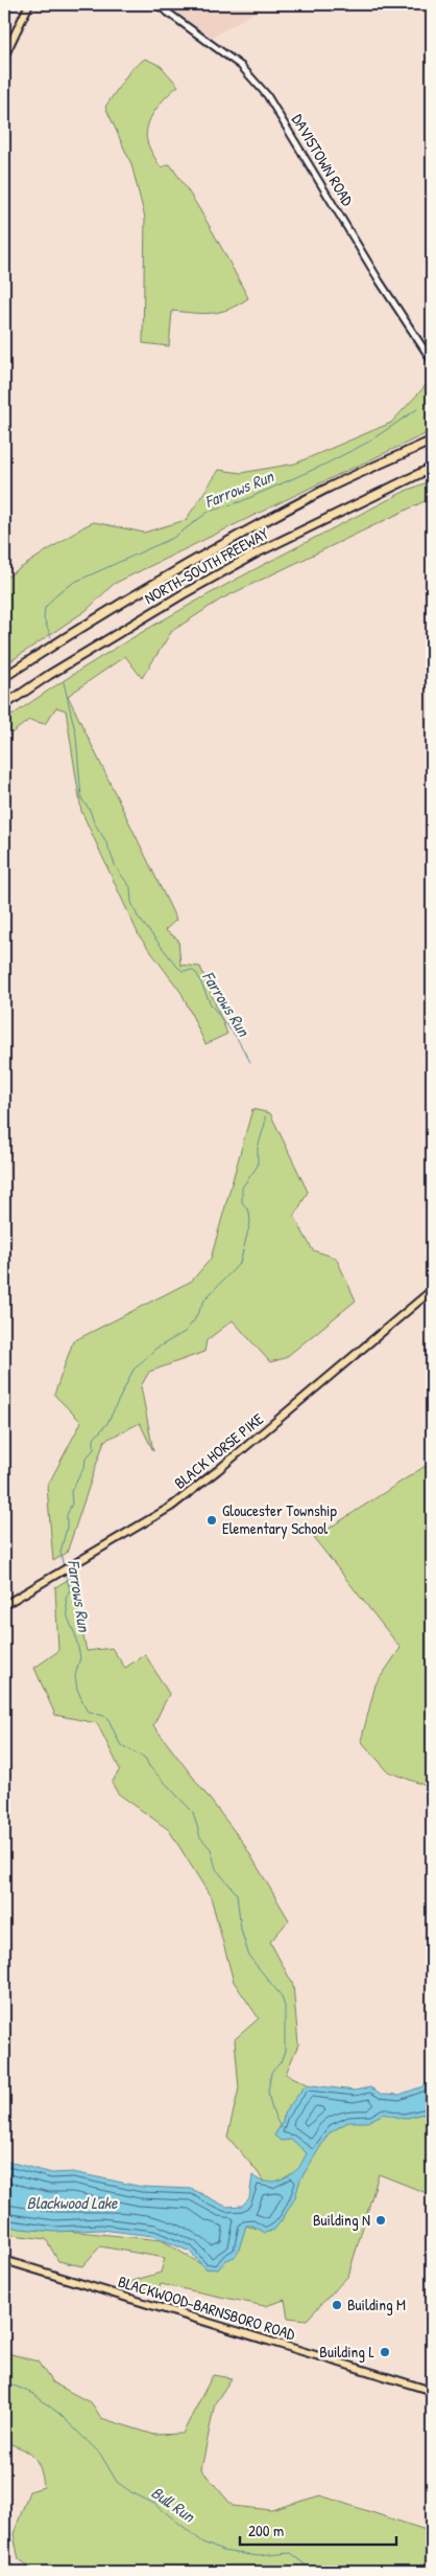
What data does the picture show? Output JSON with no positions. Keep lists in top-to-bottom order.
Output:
{
  "streets": {
    "highway": ["NORTH-SOUTH FREEWAY"],
    "main road": ["BLACK HORSE PIKE", "BLACKWOOD-BARNSBORO ROAD"],
    "street": ["DAVISTOWN ROAD"]
  },
  "water": ["Farrows Run", "Blackwood Lake", "Bull Run"],
  "places": [
    "Gloucester Township Elementary School",
    "Building N",
    "Building M",
    "Building L"
  ],
  "scale_bar": "200 m"
}
